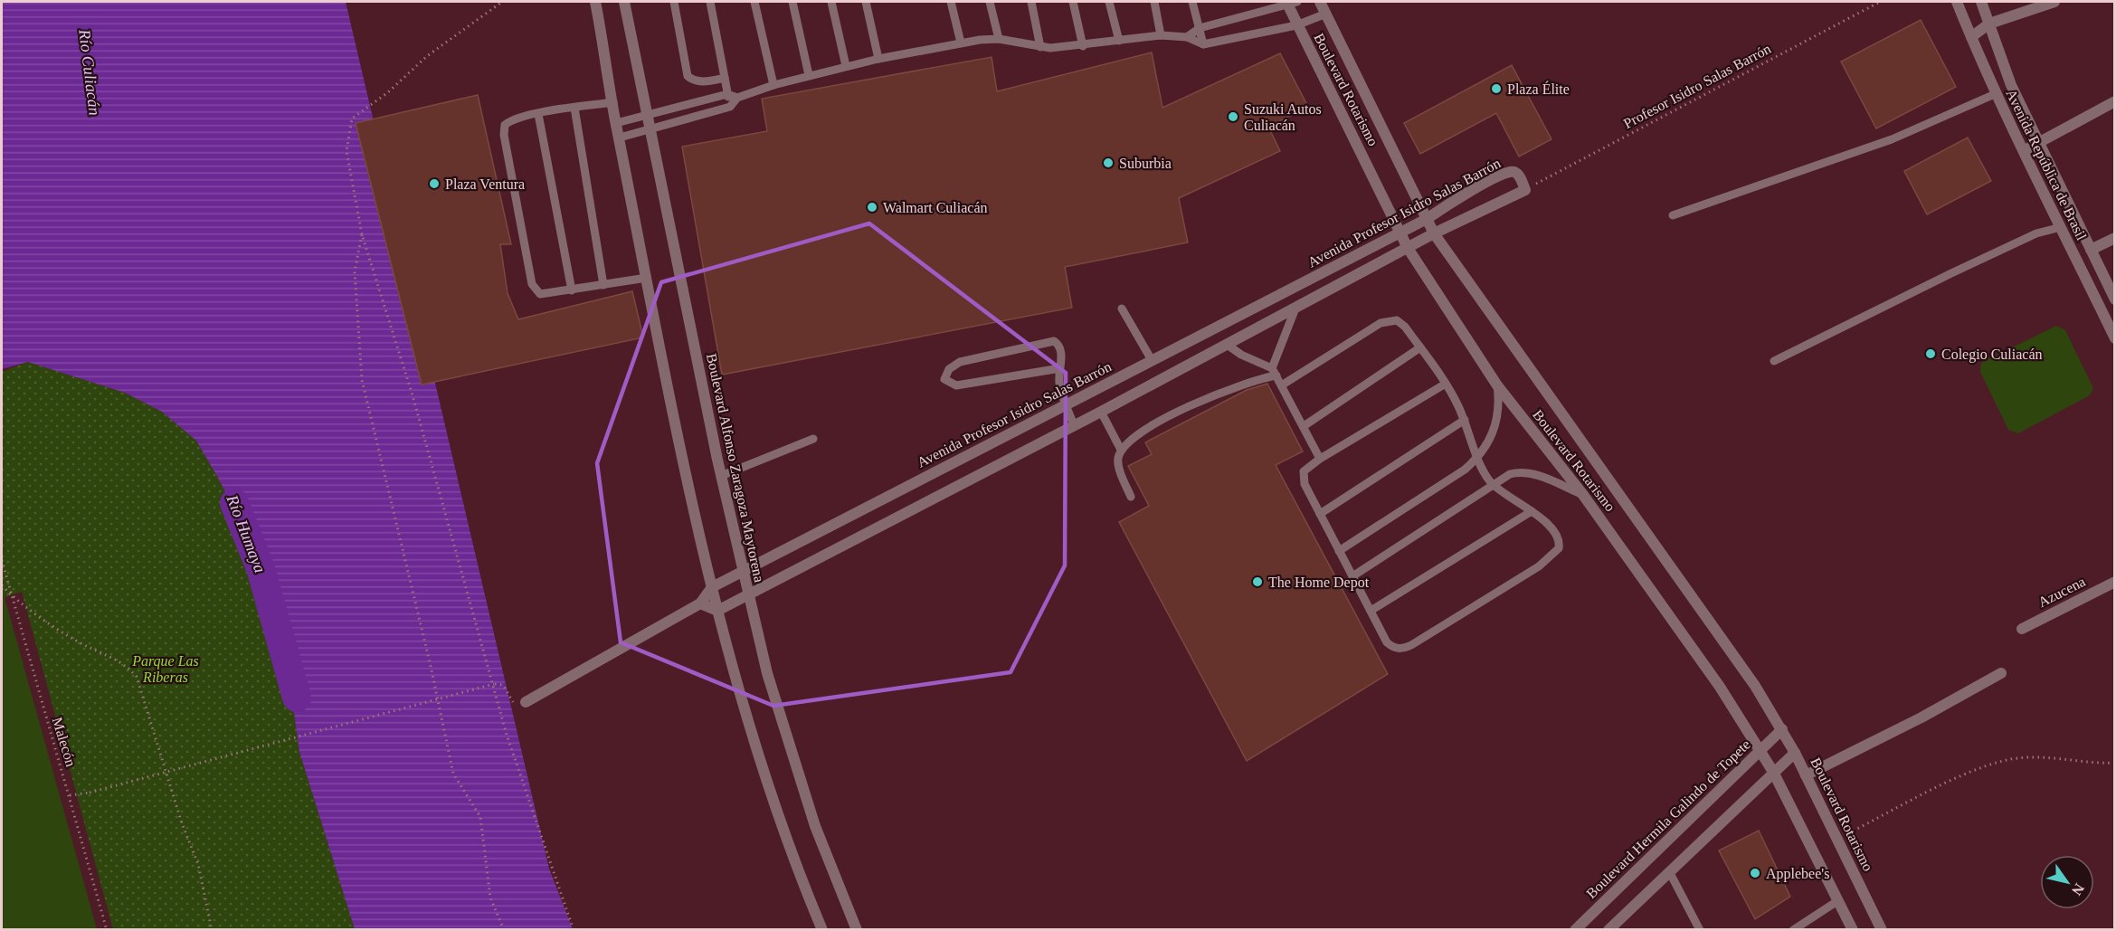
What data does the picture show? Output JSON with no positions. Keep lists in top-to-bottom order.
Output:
{
  "streets": {
    "street": [
      "Boulevard Rotarismo",
      "Avenida República de Brasil",
      "Avenida Profesor Isidro Salas Barrón",
      "Boulevard Alfonso Zaragoza Maytorena",
      "Azucena",
      "Boulevard Hermila Galindo de Topete"
    ],
    "path": ["Profesor Isidro Salas Barrón", "Malecón"]
  },
  "crossings": [
    ["Profesor Isidro Salas Barrón", "Avenida Profesor Isidro Salas Barrón"],
    ["Boulevard Rotarismo", "Avenida Profesor Isidro Salas Barrón"],
    ["Boulevard Rotarismo", "Boulevard Hermila Galindo de Topete"],
    ["Avenida Profesor Isidro Salas Barrón", "Boulevard Alfonso Zaragoza Maytorena"]
  ],
  "water": ["Río Culiacán", "Río Humaya"],
  "parks": ["Parque Las Riberas"],
  "places": [
    "Plaza Élite",
    "Suzuki Autos Culiacán",
    "Suburbia",
    "Plaza Ventura",
    "Walmart Culiacán",
    "Colegio Culiacán",
    "The Home Depot",
    "Applebee's"
  ],
  "north": "bottom right"
}
